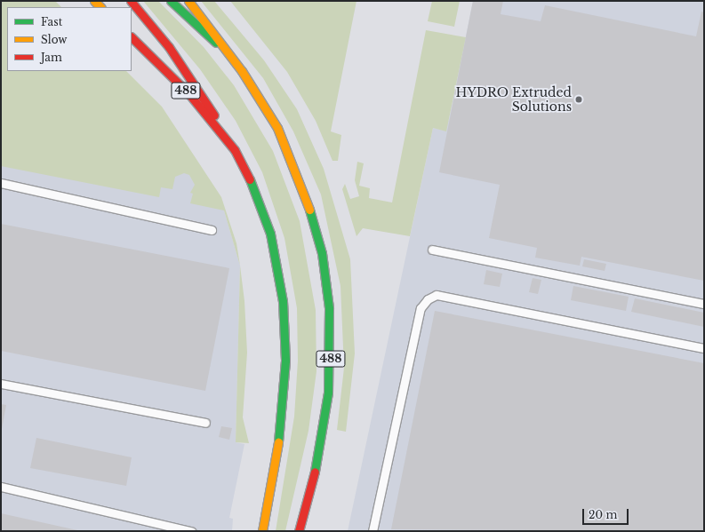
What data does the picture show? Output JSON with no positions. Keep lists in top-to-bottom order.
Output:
{
  "streets": {
    "main road": ["488"]
  },
  "places": ["HYDRO Extruded Solutions"],
  "legend": ["Fast", "Slow", "Jam"],
  "scale_bar": "20 m"
}
